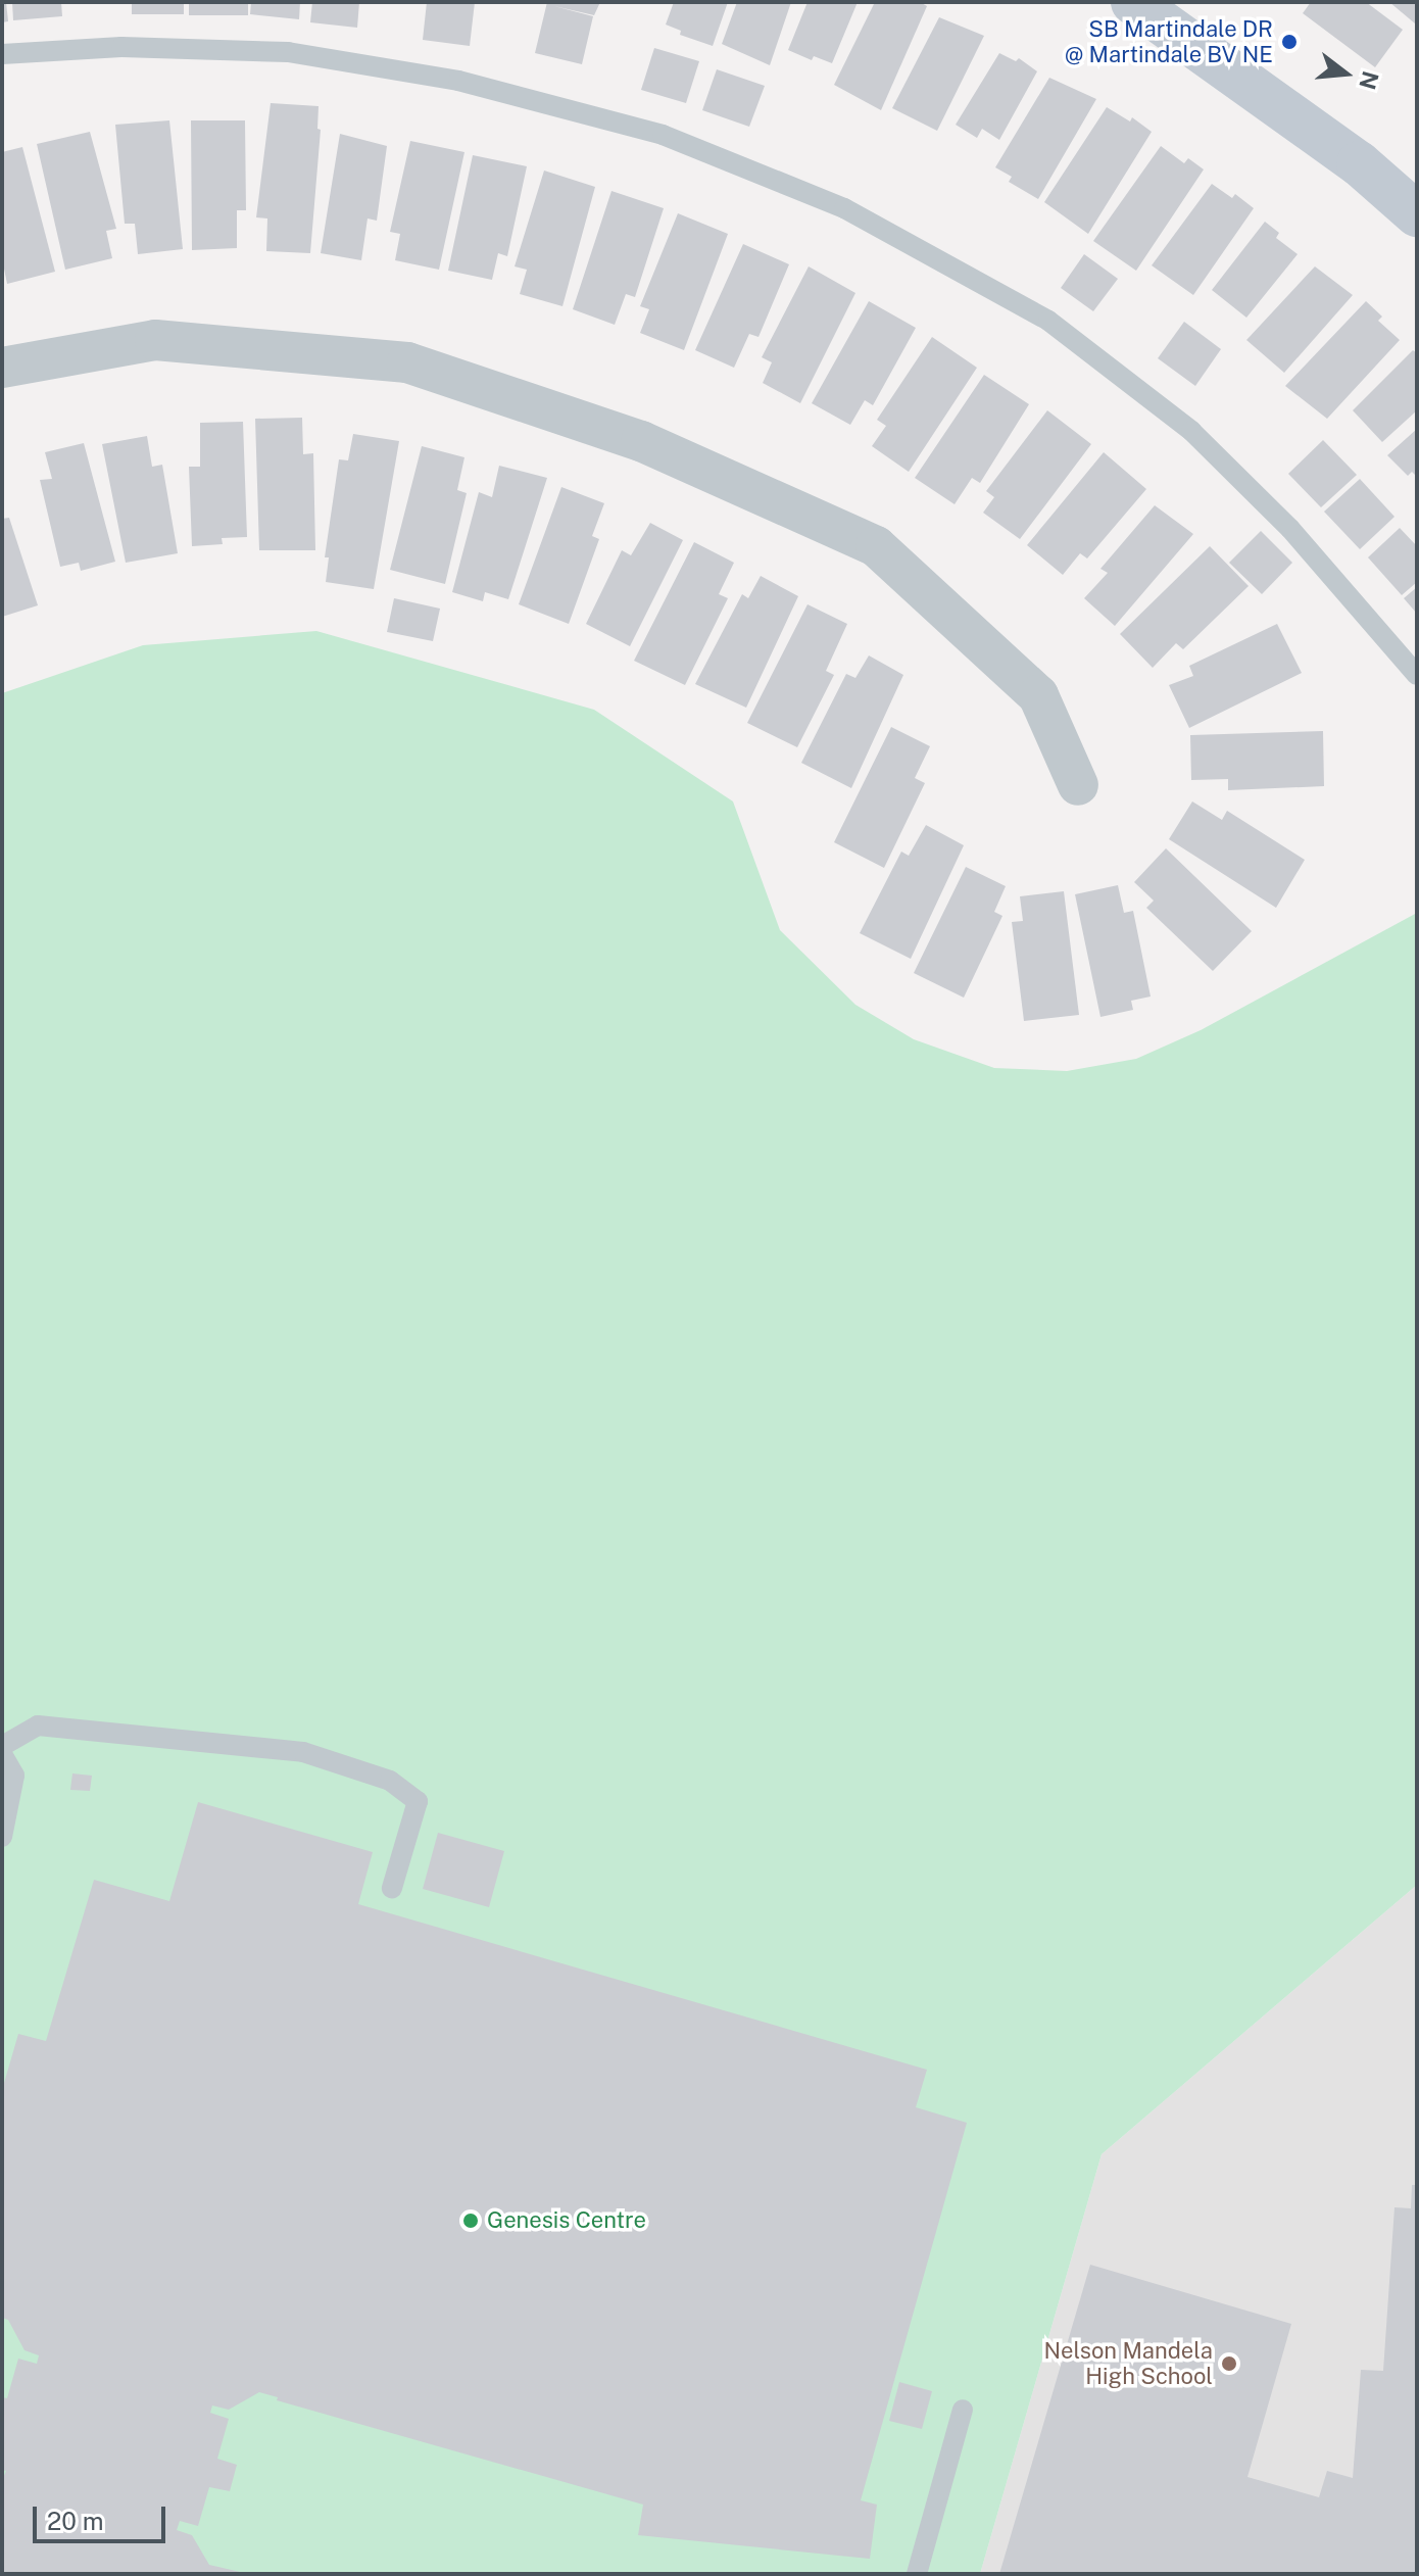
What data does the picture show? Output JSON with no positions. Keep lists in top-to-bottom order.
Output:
{
  "places": ["SB Martindale DR @ Martindale BV NE", "Genesis Centre", "Nelson Mandela High School"],
  "scale_bar": "20 m",
  "north": "right"
}
